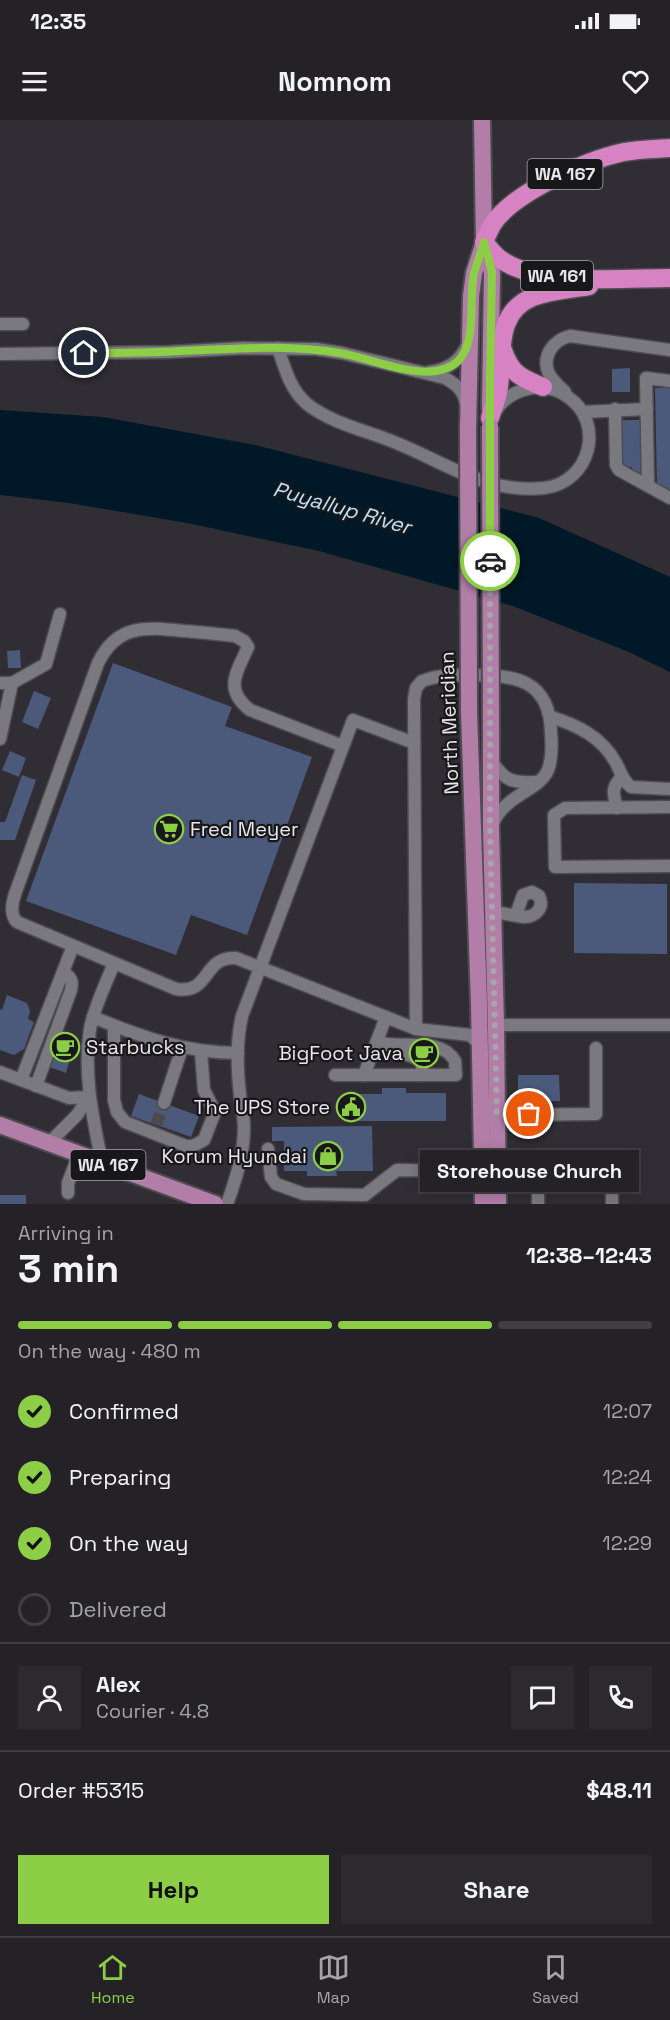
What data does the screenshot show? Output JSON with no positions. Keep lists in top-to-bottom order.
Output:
{
  "streets": {
    "highway": ["WA 167", "WA 161"],
    "main road": ["North Meridian"]
  },
  "crossings": [
    ["WA 167", "WA 161"],
    ["WA 167", "North Meridian"],
    ["WA 161", "North Meridian"]
  ],
  "water": ["Puyallup River"],
  "places": {
    "supermarket": ["Fred Meyer"],
    "cafe": ["Starbucks", "BigFoot Java"],
    "public building": ["The UPS Store"],
    "other": ["Storehouse Church"],
    "shop": ["Korum Hyundai"]
  },
  "page": {
    "status": "12:35",
    "header": "Nomnom",
    "bubble": "Storehouse Church",
    "heading": ["3 min", "Arriving in", "12:38–12:43"],
    "panel": [
      "Alex",
      "Courier · 4.8",
      "Order #5315",
      "$48.11"
    ],
    "bar": "On the way · 480 m",
    "list": [
      ["Confirmed", "12:07"],
      ["Preparing", "12:24"],
      ["On the way", "12:29"],
      "Delivered"
    ],
    "buttons": ["Help", "Share"],
    "tabs": ["Home", "Map", "Saved"]
  }
}
